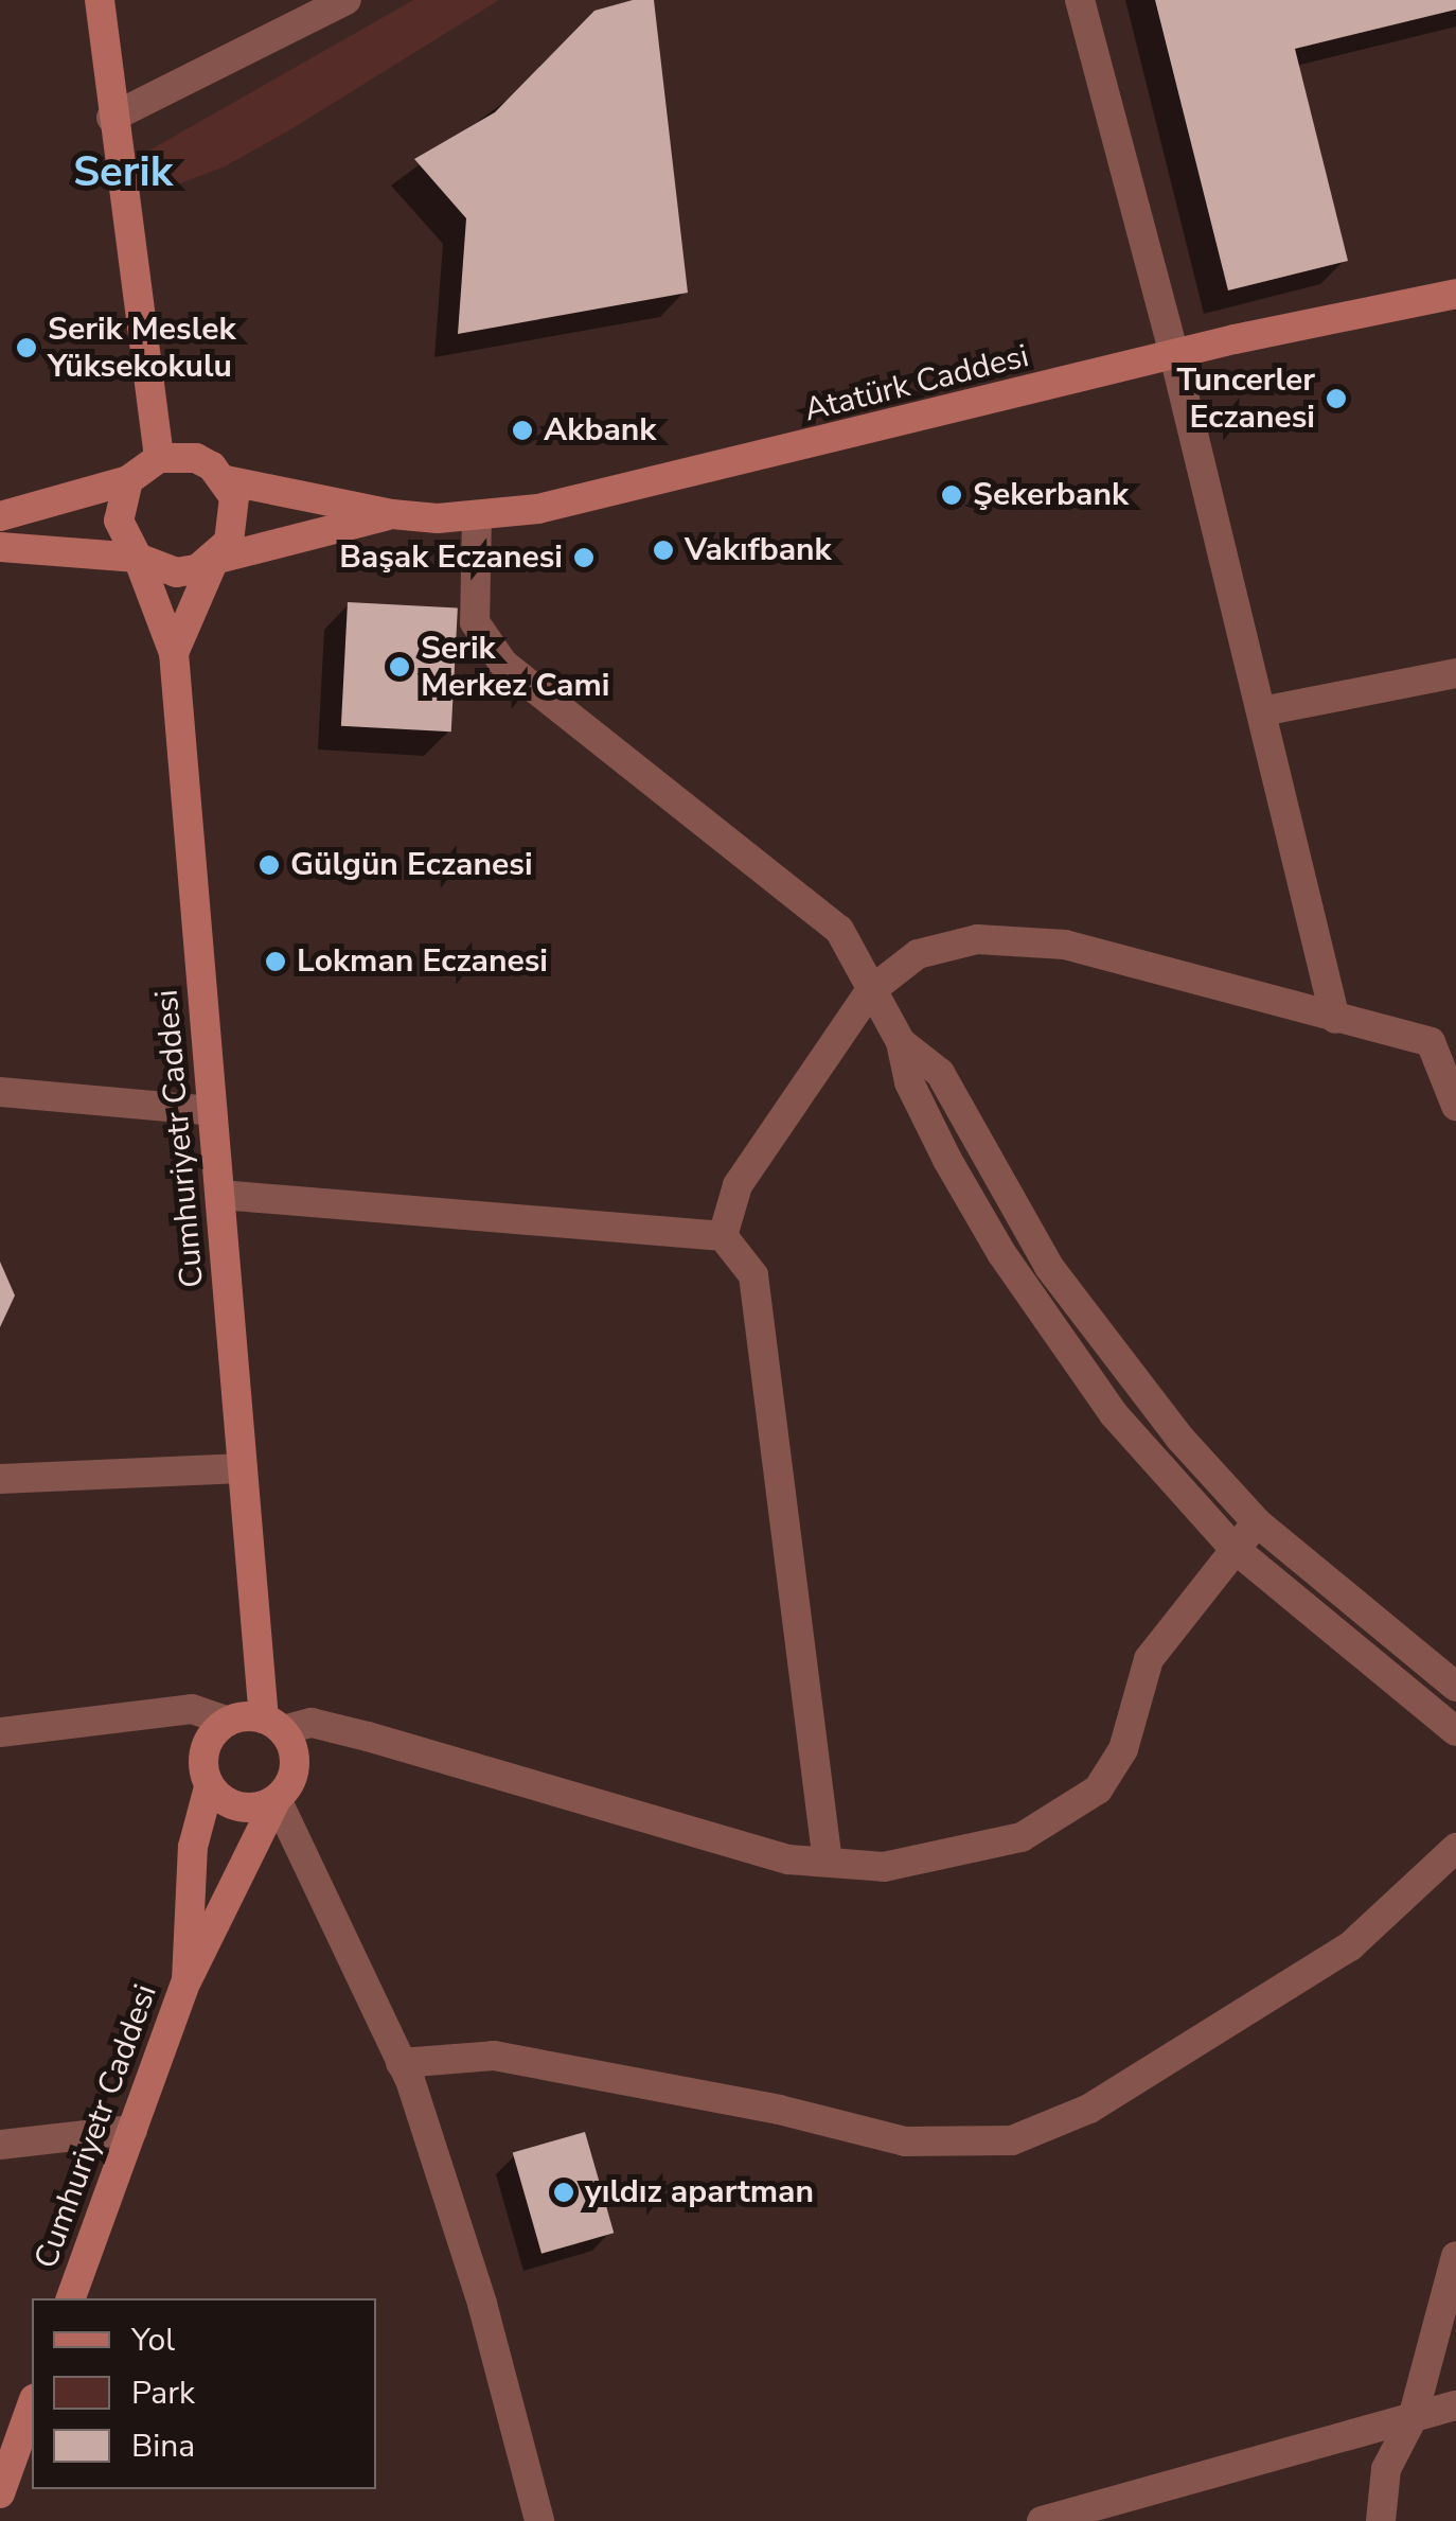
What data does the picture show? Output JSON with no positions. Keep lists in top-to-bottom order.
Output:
{
  "streets": {
    "main road": ["Atatürk Caddesi", "Cumhuriyetr Caddesi"]
  },
  "crossings": [
    ["Atatürk Caddesi", "Cumhuriyetr Caddesi"]
  ],
  "districts": ["Serik"],
  "places": [
    "Serik Meslek Yüksekokulu",
    "Tuncerler Eczanesi",
    "Akbank",
    "Şekerbank",
    "Vakıfbank",
    "Başak Eczanesi",
    "Serik Merkez Cami",
    "Gülgün Eczanesi",
    "Lokman Eczanesi",
    "yıldız apartman"
  ],
  "legend": ["Yol", "Park", "Bina"]
}
